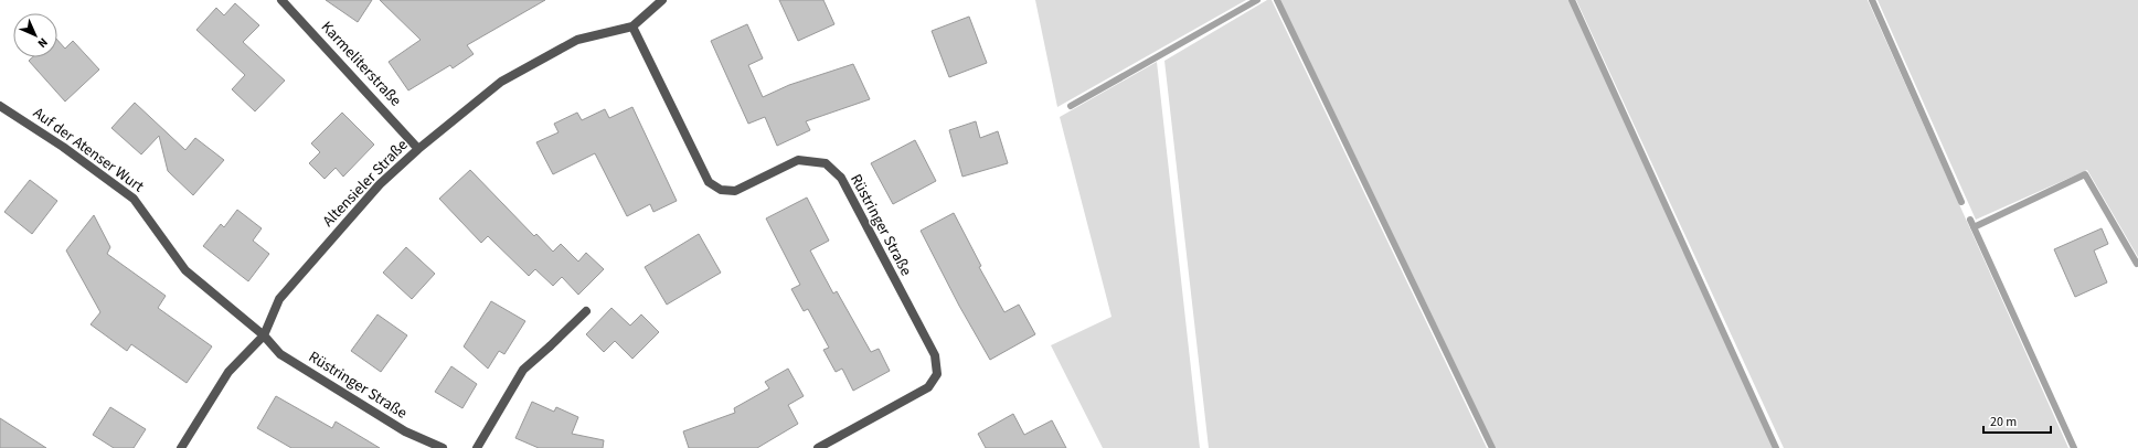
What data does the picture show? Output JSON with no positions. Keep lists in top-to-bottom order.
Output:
{
  "streets": {
    "street": [
      "Karmeliterstraße",
      "Auf der Atenser Wurt",
      "Altensieler Straße",
      "Rüstringer Straße"
    ]
  },
  "crossings": [
    ["Karmeliterstraße", "Altensieler Straße"],
    ["Auf der Atenser Wurt", "Altensieler Straße"],
    ["Auf der Atenser Wurt", "Rüstringer Straße"],
    ["Altensieler Straße", "Rüstringer Straße"]
  ],
  "scale_bar": "20 m",
  "north": "bottom right"
}
